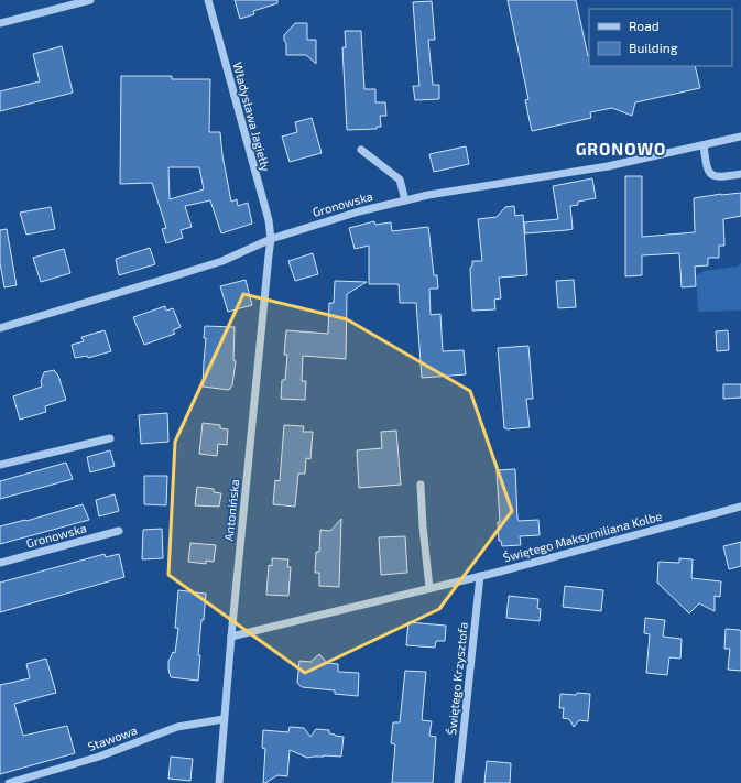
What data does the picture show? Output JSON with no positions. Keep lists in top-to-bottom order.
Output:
{
  "streets": {
    "street": [
      "Władysława Jagiełły",
      "Gronowska",
      "Antonińska",
      "Świętego Maksymiliana Kolbe",
      "Świętego Krzysztofa",
      "Stawowa"
    ]
  },
  "crossings": [
    ["Władysława Jagiełły", "Gronowska"],
    ["Władysława Jagiełły", "Antonińska"],
    ["Gronowska", "Antonińska"],
    ["Antonińska", "Świętego Maksymiliana Kolbe"],
    ["Antonińska", "Stawowa"],
    ["Świętego Maksymiliana Kolbe", "Świętego Krzysztofa"]
  ],
  "districts": ["GRONOWO"],
  "legend": ["Road", "Building"]
}
